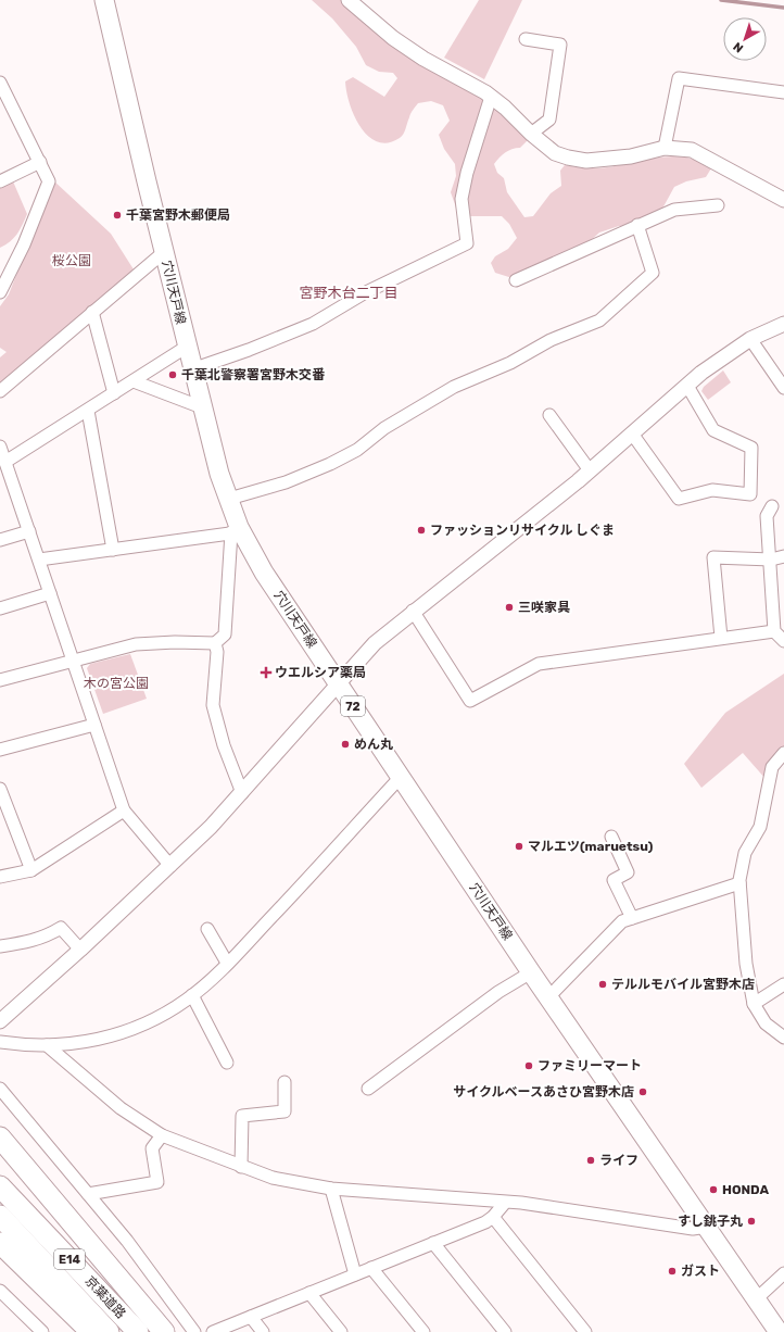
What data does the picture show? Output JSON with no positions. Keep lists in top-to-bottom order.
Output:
{
  "streets": {
    "highway": ["E14", "京葉道路"],
    "main road": ["穴川天戸線", "72"]
  },
  "districts": ["宮野木台二丁目"],
  "parks": ["桜公園", "木の宮公園"],
  "places": {
    "other": [
      "千葉宮野木郵便局",
      "千葉北警察署宮野木交番",
      "ファッションリサイクル しぐま",
      "三咲家具",
      "めん丸",
      "マルエツ(maruetsu)",
      "テルルモバイル宮野木店",
      "ファミリーマート",
      "サイクルベースあさひ宮野木店",
      "ライフ",
      "HONDA",
      "すし銚子丸",
      "ガスト"
    ],
    "health": ["ウエルシア薬局"]
  },
  "north": "bottom left"
}
